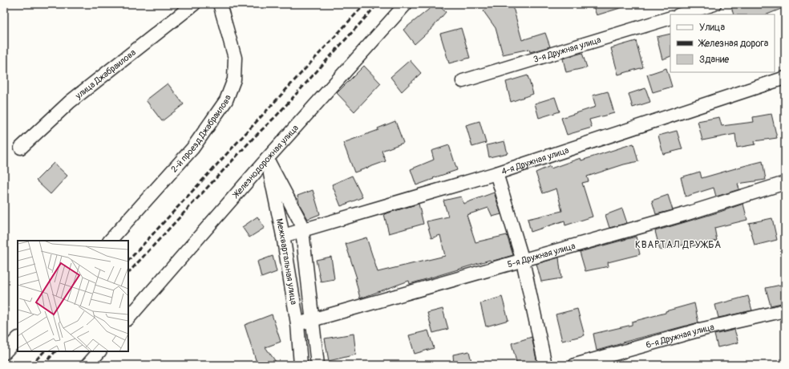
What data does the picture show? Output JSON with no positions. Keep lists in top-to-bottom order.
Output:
{
  "streets": {
    "street": [
      "3-я Дружная улица",
      "улица Джабраилова",
      "2-й проезд Джабраилова",
      "4-я Дружная улица",
      "Железнодорожная улица",
      "5-я Дружная улица",
      "Межквартальная улица",
      "6-я Дружная улица"
    ]
  },
  "crossings": [
    ["4-я Дружная улица", "Межквартальная улица"],
    ["Железнодорожная улица", "Межквартальная улица"],
    ["5-я Дружная улица", "Межквартальная улица"]
  ],
  "districts": ["КВАРТАЛ ДРУЖБА"],
  "legend": ["Улица", "Железная дорога", "Здание"]
}
